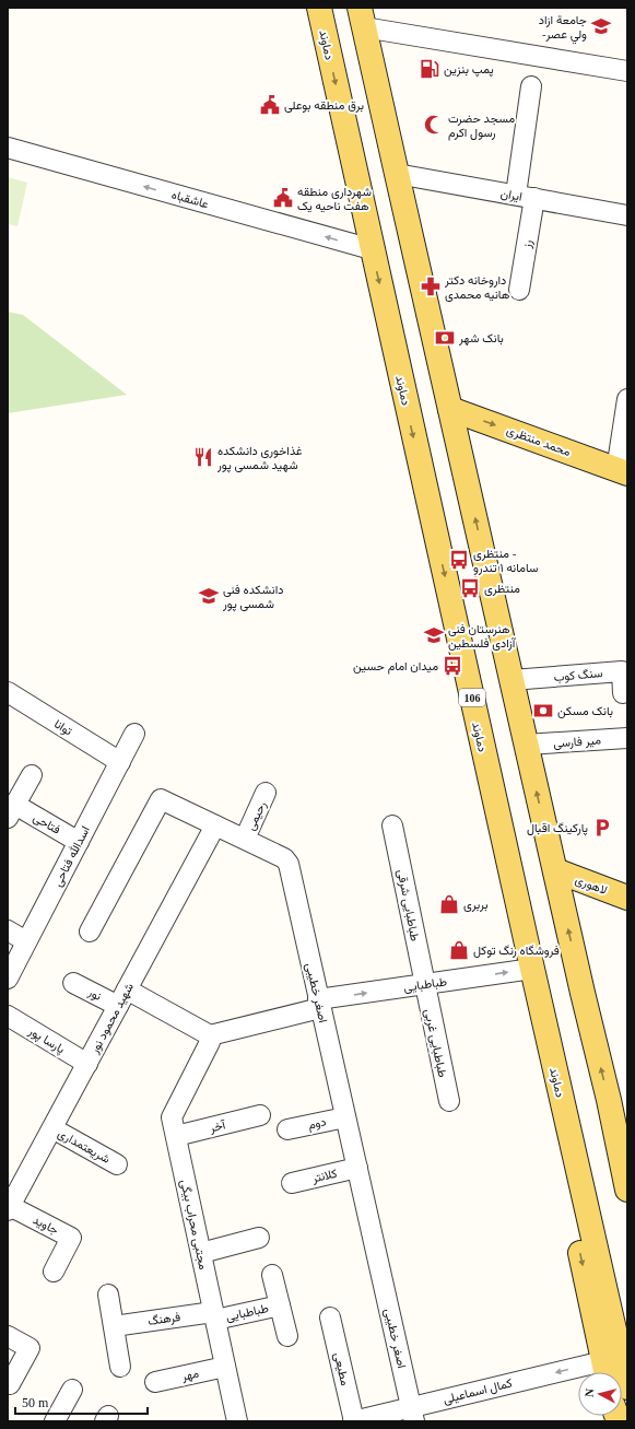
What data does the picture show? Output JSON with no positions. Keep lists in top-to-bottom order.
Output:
{
  "streets": {
    "main road": [
      "دماوند",
      "محمد منتظری",
      "106",
      "لاهوری"
    ],
    "street": [
      "ایران",
      "عاشقباه",
      "رز",
      "سنگ کوب",
      "توانا",
      "میر فارسی",
      "رحیمی",
      "فتاحی",
      "اسدالله فتاحی",
      "طباطبایی شرقی",
      "طباطبایی",
      "اصغر خطیبی",
      "نور",
      "شهید محمود نور",
      "پارسا پور",
      "طباطبایی غربی",
      "دوم",
      "آخر",
      "شریعتمداری",
      "کلانتر",
      "جاوید",
      "مجتبی محراب بیگی",
      "فرهنگ",
      "مطیعی",
      "مهر",
      "کمال اسماعیلی"
    ]
  },
  "crossings": [
    ["دماوند", "عاشقباه"],
    ["دماوند", "طباطبایی"],
    ["ایران", "رز"],
    ["توانا", "اسدالله فتاحی"],
    ["رحیمی", "اصغر خطیبی"],
    ["فتاحی", "اسدالله فتاحی"],
    ["طباطبایی شرقی", "طباطبایی"],
    ["طباطبایی شرقی", "طباطبایی غربی"],
    ["طباطبایی", "اصغر خطیبی"],
    ["طباطبایی", "طباطبایی غربی"],
    ["طباطبایی", "مجتبی محراب بیگی"],
    ["طباطبایی", "فرهنگ"],
    ["اصغر خطیبی", "شهید محمود نور"],
    ["اصغر خطیبی", "دوم"],
    ["اصغر خطیبی", "کلانتر"],
    ["اصغر خطیبی", "کمال اسماعیلی"],
    ["نور", "شهید محمود نور"],
    ["شهید محمود نور", "پارسا پور"],
    ["شهید محمود نور", "شریعتمداری"],
    ["شهید محمود نور", "جاوید"],
    ["آخر", "مجتبی محراب بیگی"],
    ["مجتبی محراب بیگی", "فرهنگ"],
    ["مجتبی محراب بیگی", "مهر"],
    ["مطیعی", "کمال اسماعیلی"]
  ],
  "one_way": [
    "عاشقباه",
    "محمد منتظری",
    "طباطبایی",
    "کمال اسماعیلی"
  ],
  "places": {
    "school or university": ["جامعة ازاد -ولي عصر", "دانشکده فنی شمسی پور", "هنرستان فنی آزادی فلسطین"],
    "fuel station": ["پمپ بنزین"],
    "public building": ["برق منطقه بوعلی", "شهرداری منطقه هفت ناحیه یک"],
    "mosque": ["مسجد حضرت رسول اکرم"],
    "pharmacy": ["داروخانه دکتر هانیه محمدی"],
    "bank": ["بانک شهر", "بانک مسکن"],
    "restaurant": ["غذاخوری دانشکده شهید شمسی پور"],
    "bus stop": ["منتظری - سامانه ۱ تندرو", "منتظری", "میدان امام حسین"],
    "parking": ["پارکینگ اقبال"],
    "shop": ["بربری", "فروشگاه رنگ توکل"]
  },
  "scale_bar": "50 m",
  "north": "left"
}
